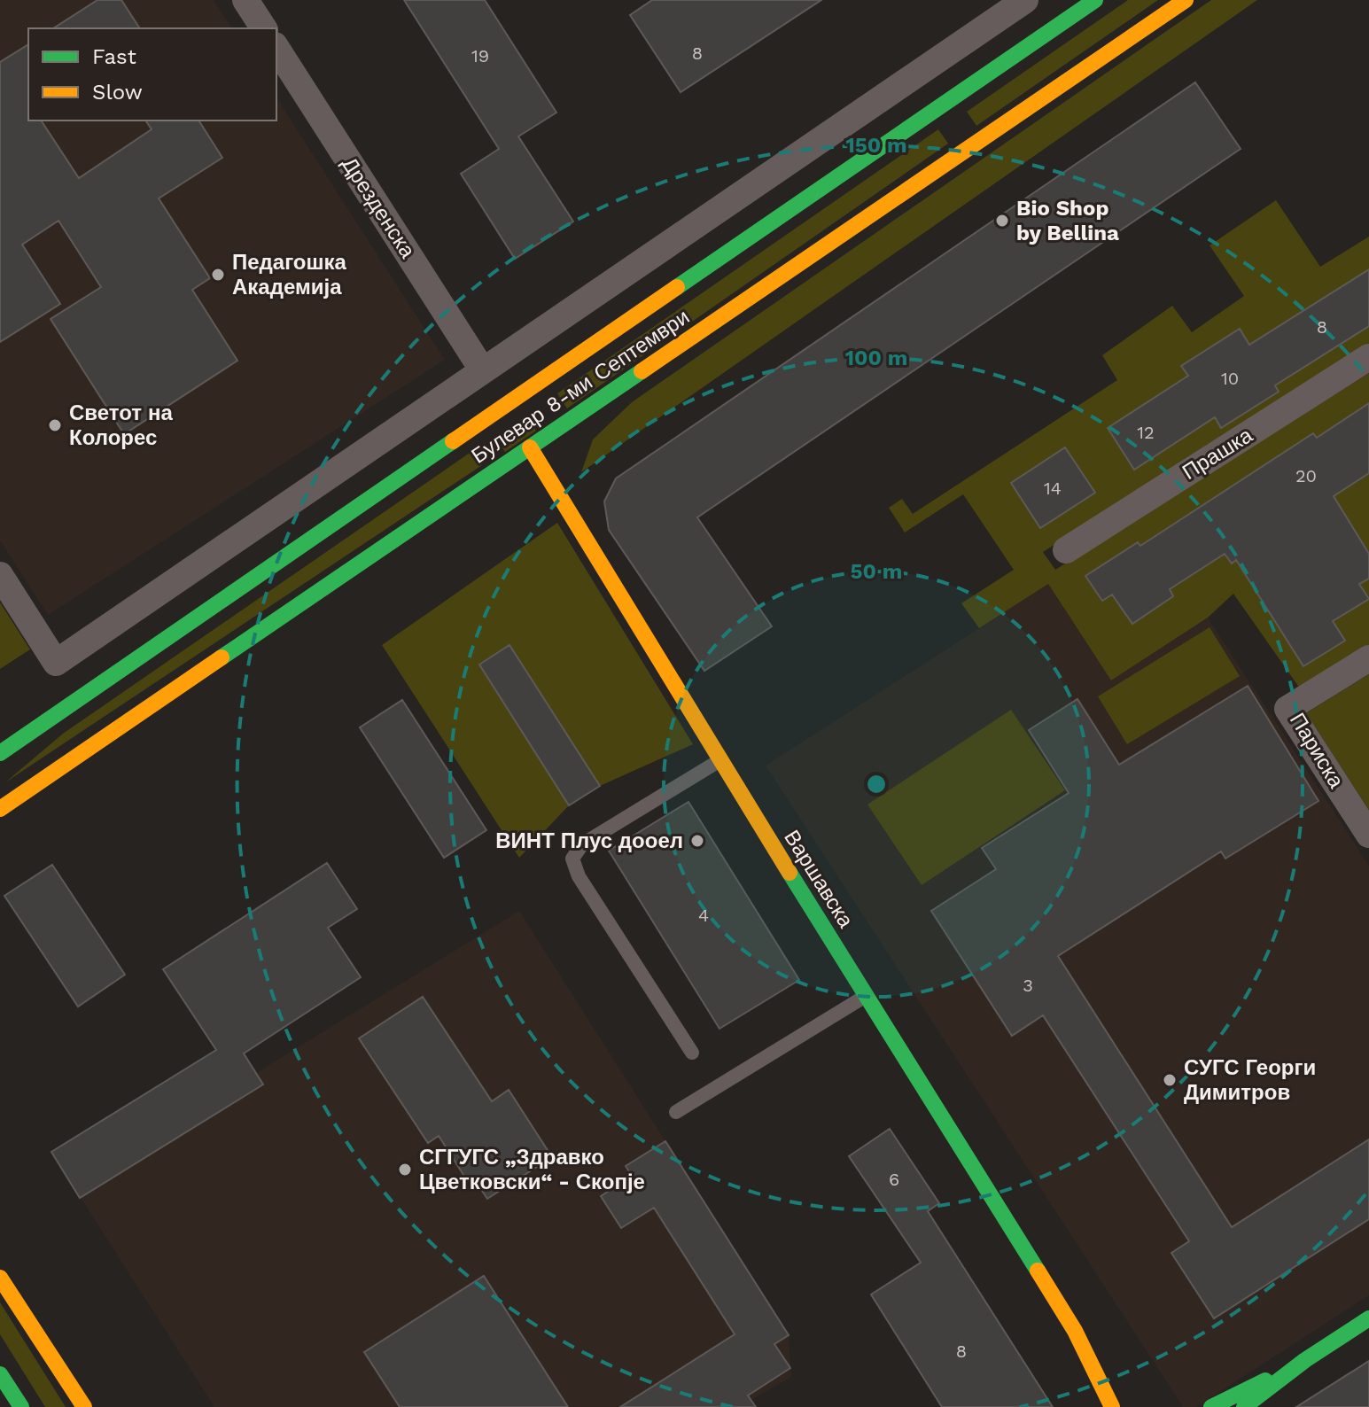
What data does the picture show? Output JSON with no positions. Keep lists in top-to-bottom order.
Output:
{
  "streets": {
    "street": [
      "Дрезденска",
      "Булевар 8-ми Септември",
      "Прашка",
      "Париска",
      "Варшавска"
    ]
  },
  "crossings": [
    ["Булевар 8-ми Септември", "Варшавска"]
  ],
  "places": [
    "Bio Shop by Bellina",
    "Педагошка Академија",
    "Светот на Колорес",
    "ВИНТ Плус дооел",
    "СУГС Георги Димитров",
    "СГГУГС „Здравко Цветковски“ - Скопје"
  ],
  "house_numbers": [
    "8",
    "19",
    "8",
    "10",
    "12",
    "20",
    "14",
    "4",
    "3",
    "6",
    "8"
  ],
  "legend": ["Fast", "Slow"],
  "rings": ["150 m", "100 m", "50 m"]
}
